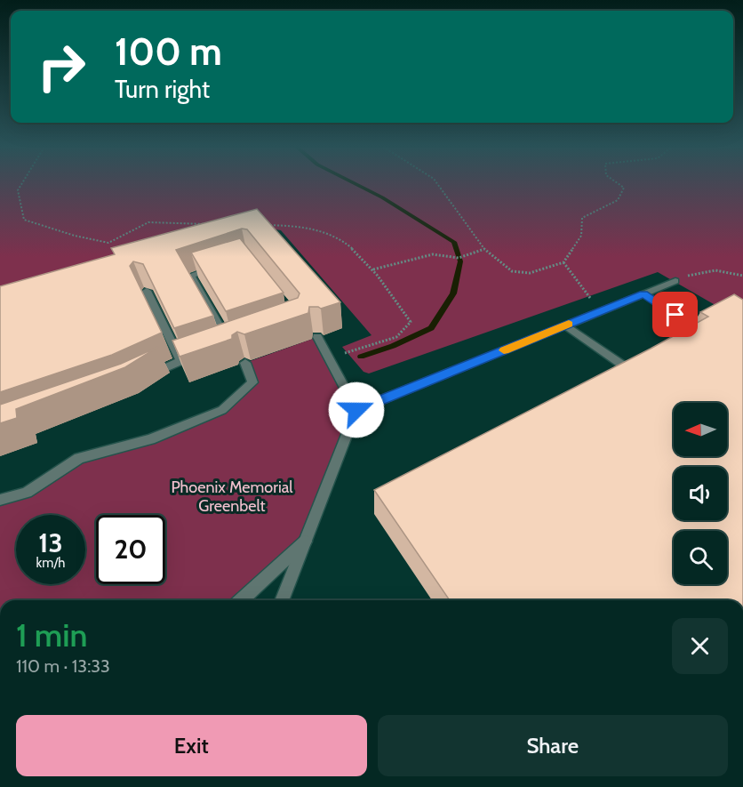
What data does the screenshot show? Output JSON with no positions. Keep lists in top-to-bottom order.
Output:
{
  "parks": ["Phoenix Memorial Greenbelt"],
  "north": "left",
  "page": {
    "turn": ["100 m", "Turn right"],
    "speed": "13 km/h",
    "limit": "20",
    "heading": ["1 min", "110 m · 13:33"],
    "buttons": ["Exit", "Share"]
  }
}
